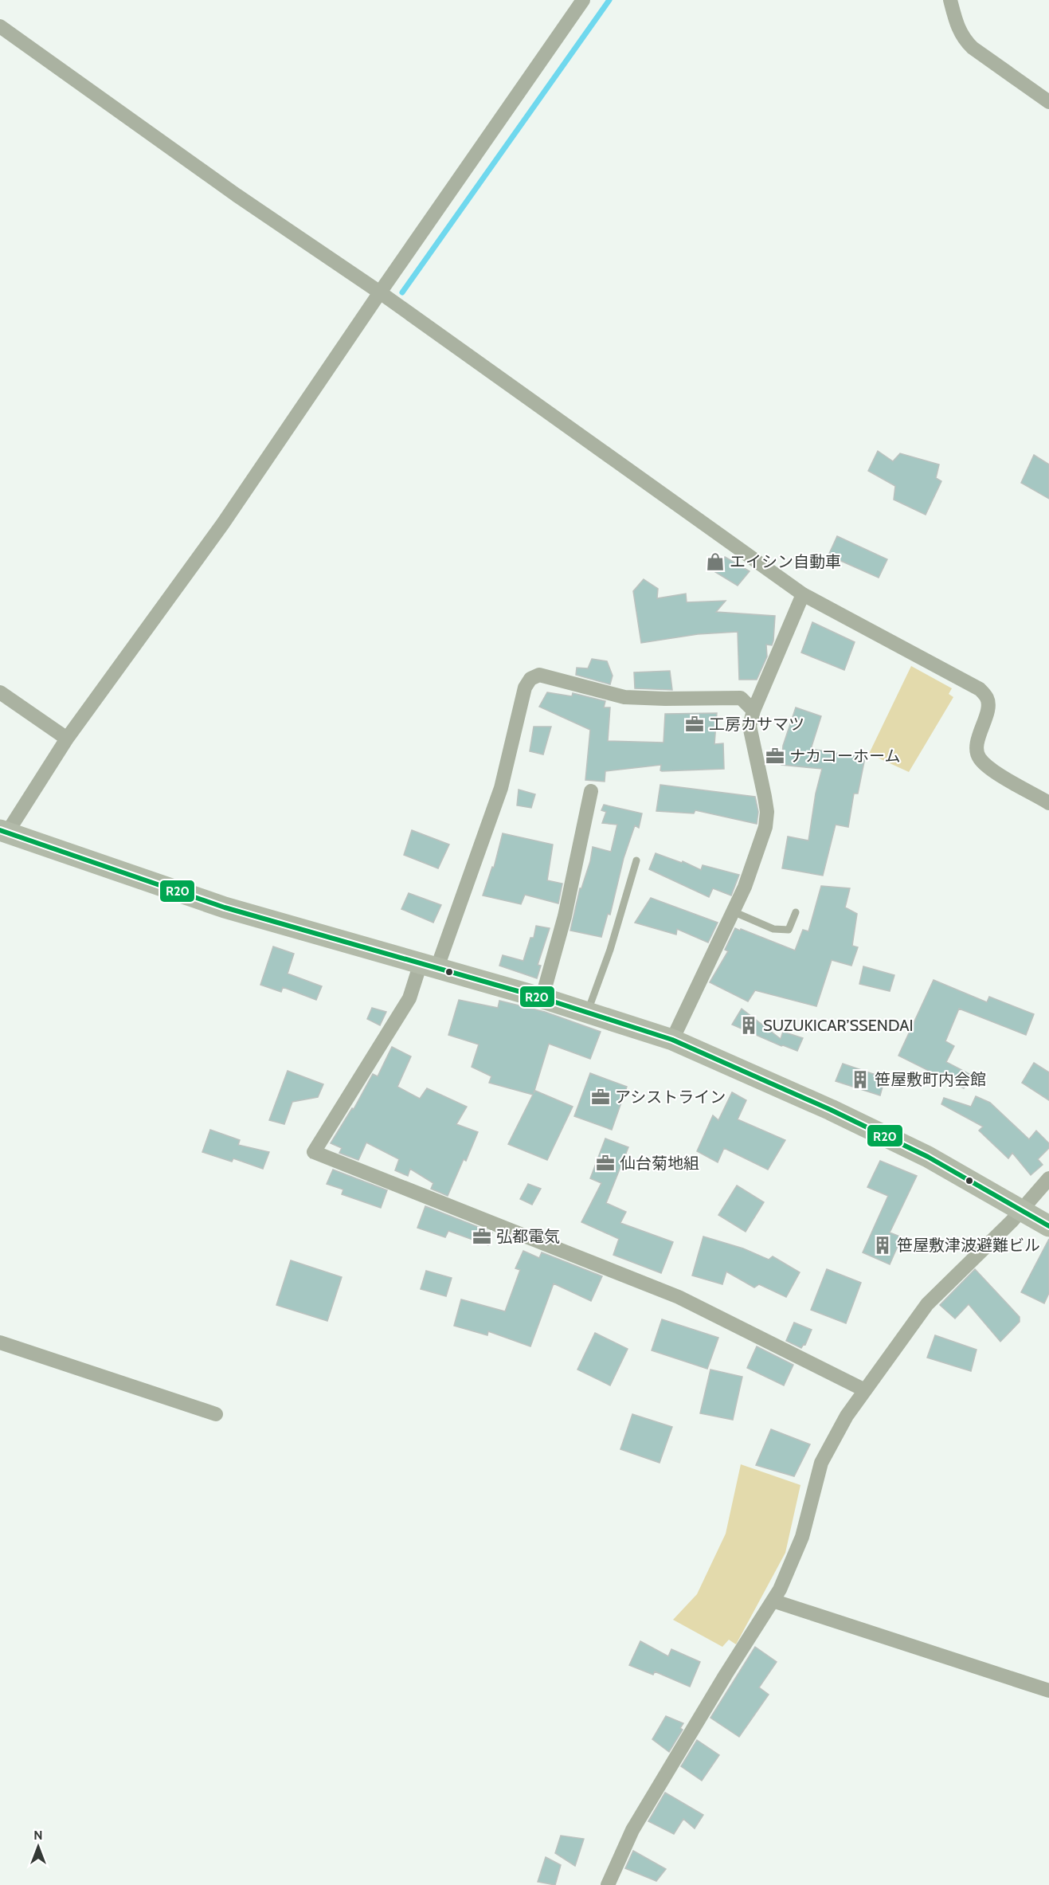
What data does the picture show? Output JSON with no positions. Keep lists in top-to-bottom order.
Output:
{
  "places": {
    "shop": ["エイシン自動車"],
    "office": [
      "工房カサマツ",
      "ナカコーホーム",
      "アシストライン",
      "仙台菊地組",
      "弘都電気"
    ],
    "building": ["SUZUKICAR’SSENDAI", "笹屋敷町内会館", "笹屋敷津波避難ビル"]
  },
  "lines": ["transit line R20"],
  "north": "top"
}
